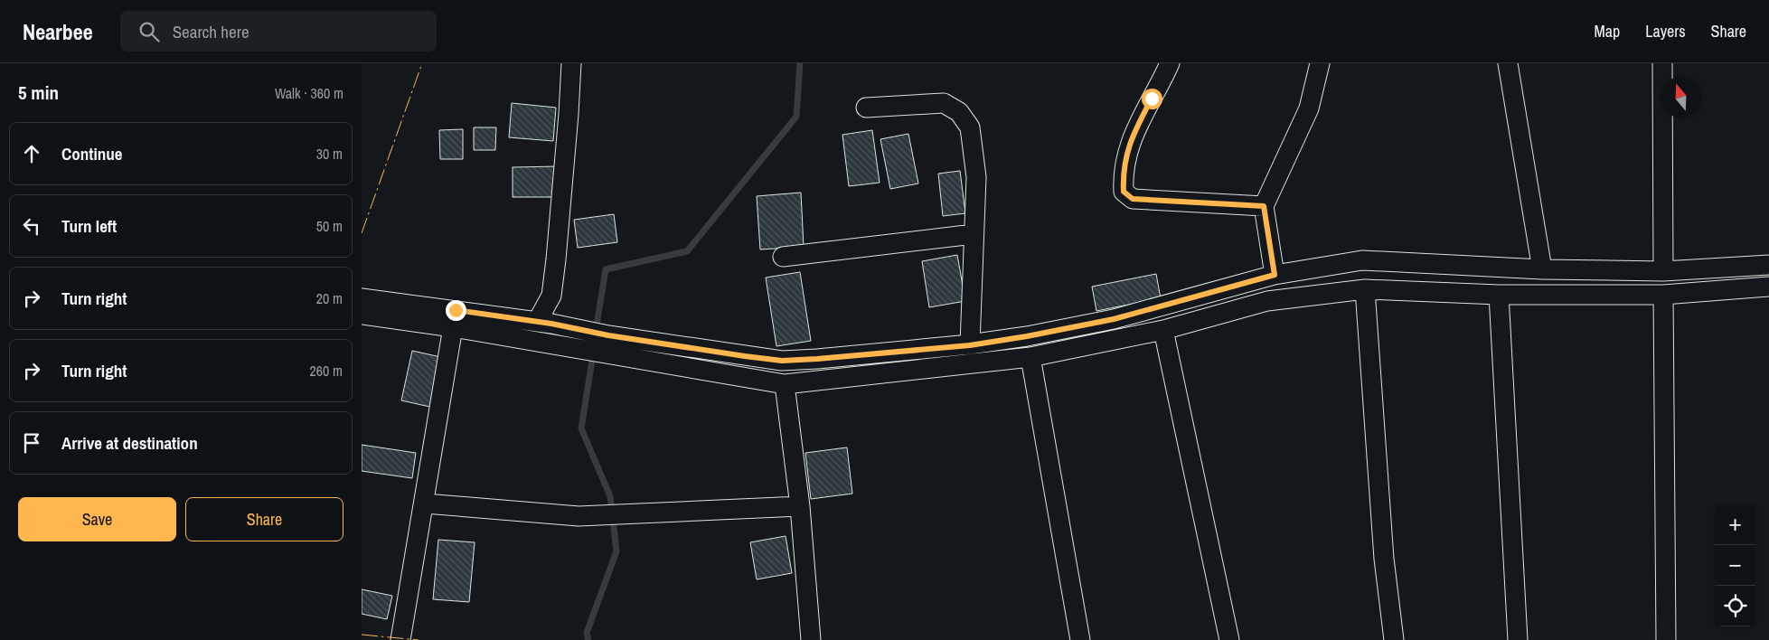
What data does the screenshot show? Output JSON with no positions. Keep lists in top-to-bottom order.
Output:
{
  "north": "top",
  "page": {
    "header": "Nearbee",
    "search": "Search here",
    "nav": ["Map", "Layers", "Share"],
    "heading": ["5 min", "Walk · 360 m"],
    "list": [
      ["Continue", "30 m"],
      ["Turn left", "50 m"],
      ["Turn right", "20 m"],
      ["Turn right", "260 m"],
      "Arrive at destination"
    ],
    "buttons": ["Save", "Share"],
    "map_buttons": ["+", "−"]
  }
}
